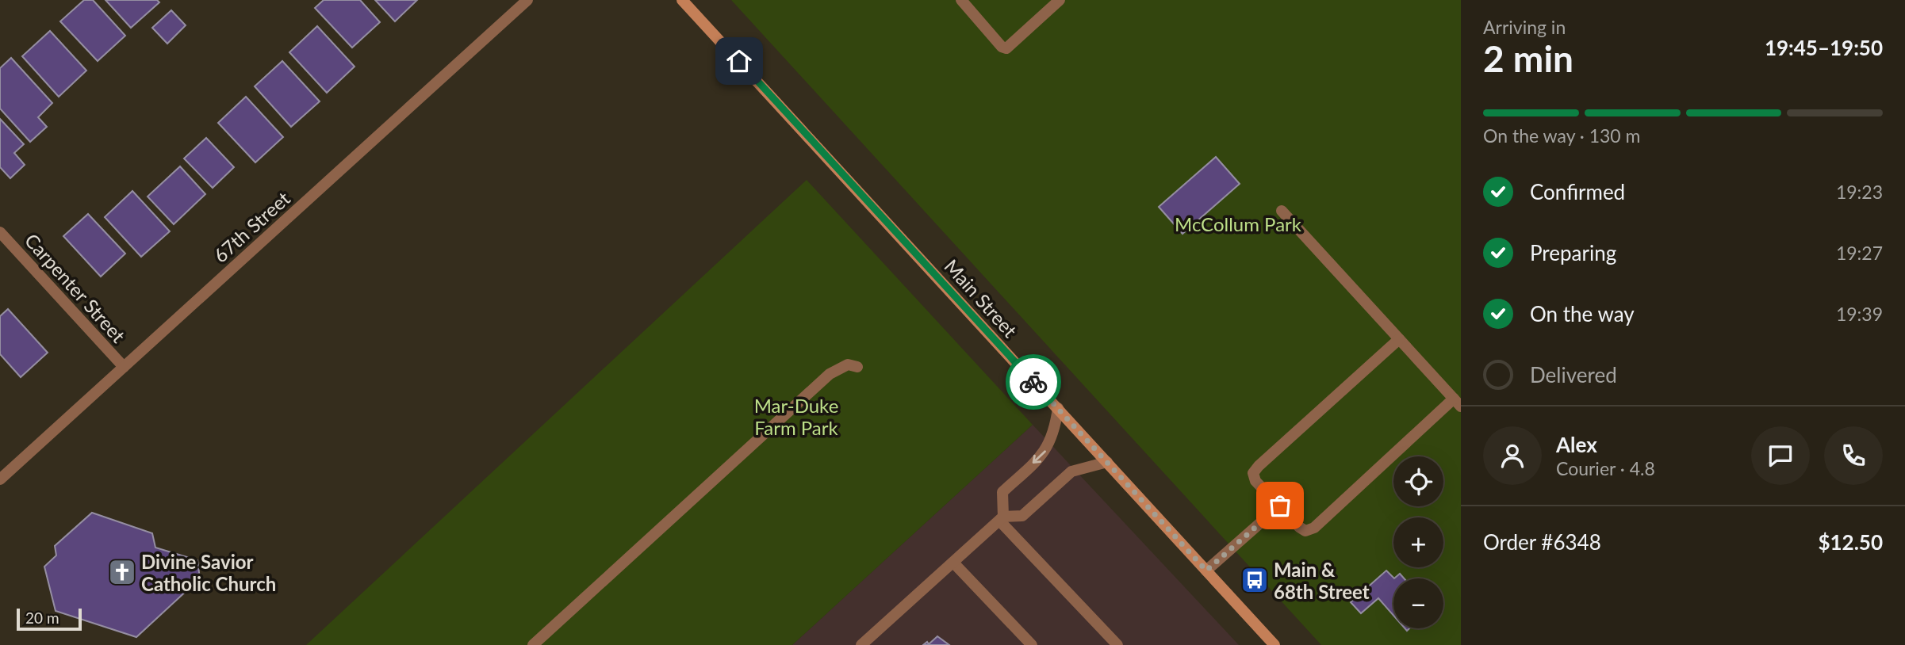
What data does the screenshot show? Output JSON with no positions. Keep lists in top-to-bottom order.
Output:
{
  "streets": {
    "main road": ["Main Street"],
    "street": ["67th Street", "Carpenter Street"]
  },
  "crossings": [
    ["67th Street", "Carpenter Street"]
  ],
  "parks": ["McCollum Park", "Mar-Duke Farm Park"],
  "places": {
    "church": ["Divine Savior Catholic Church"],
    "bus stop": ["Main & 68th Street"]
  },
  "scale_bar": "20 m",
  "page": {
    "heading": ["2 min", "Arriving in", "19:45–19:50"],
    "panel": [
      "Alex",
      "Courier · 4.8",
      "Order #6348",
      "$12.50"
    ],
    "bar": "On the way · 130 m",
    "list": [
      ["Confirmed", "19:23"],
      ["Preparing", "19:27"],
      ["On the way", "19:39"],
      "Delivered"
    ],
    "map_buttons": ["+", "−"],
    "scale": "20 m"
  }
}
